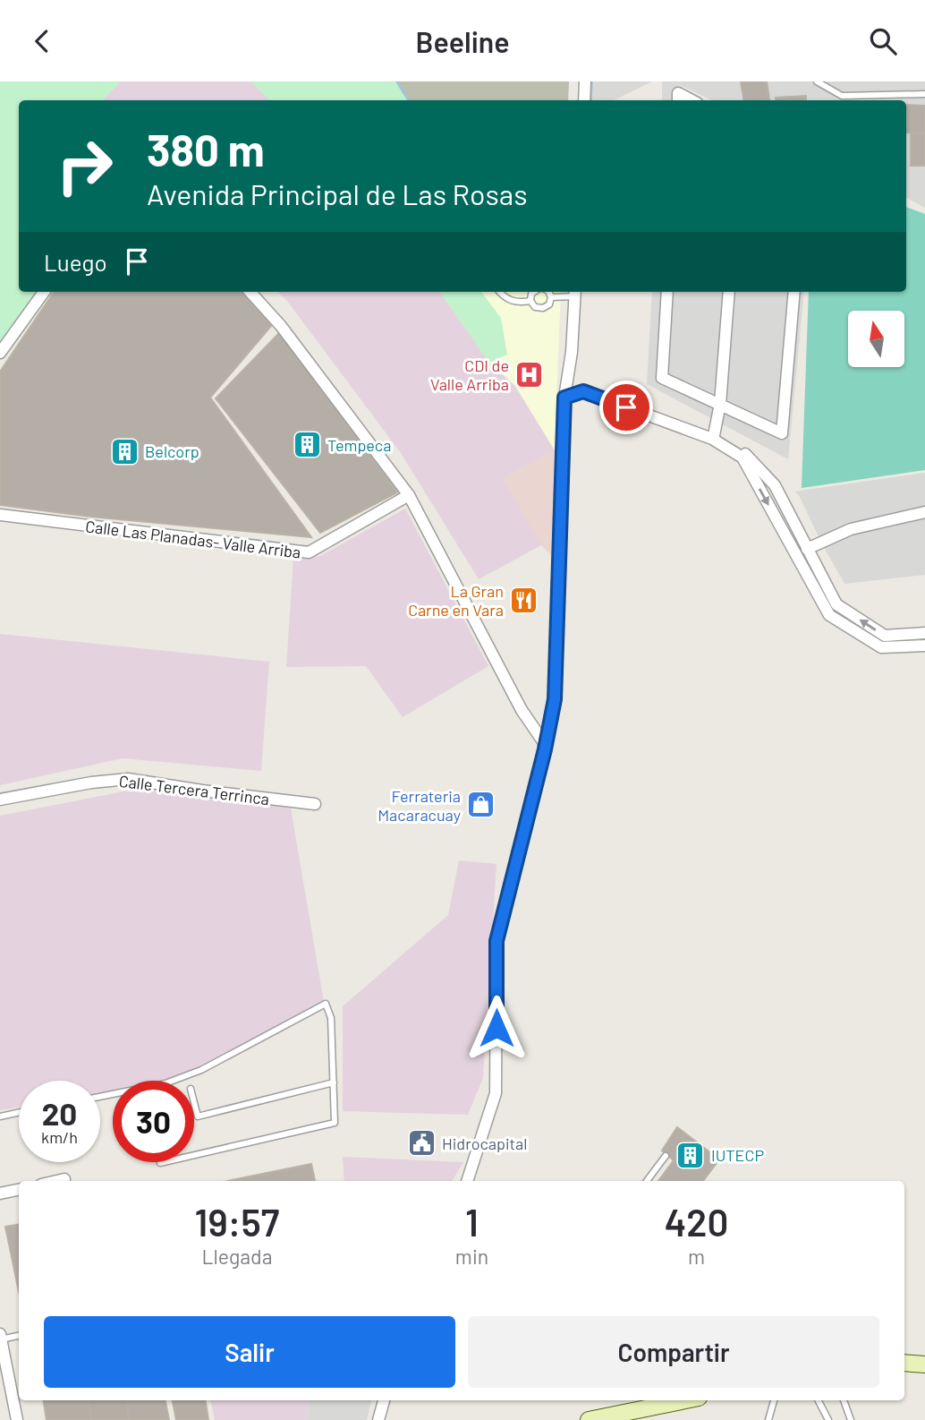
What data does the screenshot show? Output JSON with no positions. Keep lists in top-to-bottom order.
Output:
{
  "streets": {
    "street": ["Calle Las Planadas- Valle Arriba", "Calle Tercera Terrinca"]
  },
  "places": {
    "hospital": ["CDI de Valle Arriba"],
    "building": ["Tempeca", "Belcorp", "IUTECP"],
    "restaurant": ["La Gran Carne en Vara"],
    "shop": ["Ferrateria Macaracuay"],
    "public building": ["Hidrocapital"]
  },
  "north": "top",
  "page": {
    "header": "Beeline",
    "turn": ["380 m", "Avenida Principal de Las Rosas"],
    "then": "Luego",
    "speed": "20 km/h",
    "limit": "30",
    "eta": [
      "19:57",
      "Llegada",
      "1",
      "min",
      "420",
      "m"
    ],
    "buttons": ["Salir", "Compartir"]
  }
}
